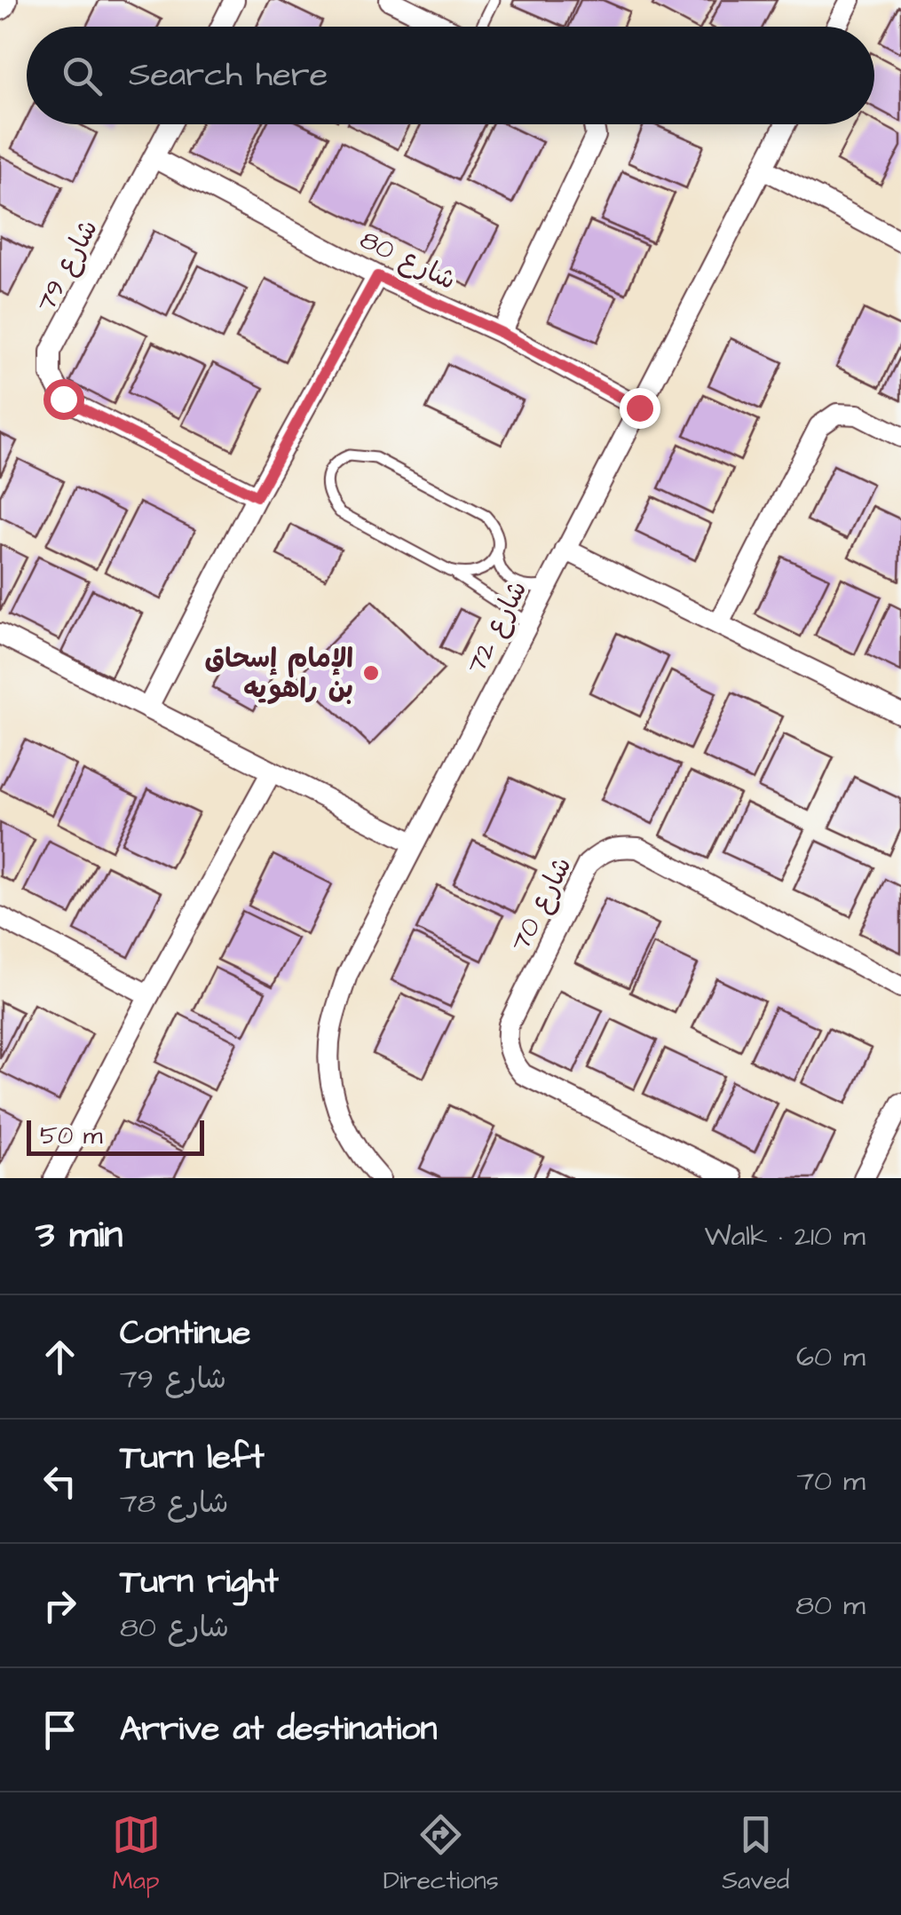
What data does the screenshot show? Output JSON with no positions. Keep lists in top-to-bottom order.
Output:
{
  "streets": {
    "street": [
      "شارع 80",
      "شارع 79",
      "شارع 72",
      "شارع 70"
    ]
  },
  "crossings": [
    ["شارع 80", "شارع 79"],
    ["شارع 80", "شارع 72"]
  ],
  "places": ["الإمام إسحاق بن راهويه"],
  "scale_bar": "50 m",
  "page": {
    "search": "Search here",
    "scale": "50 m",
    "heading": ["3 min", "Walk · 210 m"],
    "list": [
      ["Continue", "شارع 79", "60 m"],
      ["Turn left", "شارع 78", "70 m"],
      ["Turn right", "شارع 80", "80 m"],
      "Arrive at destination"
    ],
    "nav": ["Map", "Directions", "Saved"]
  }
}
